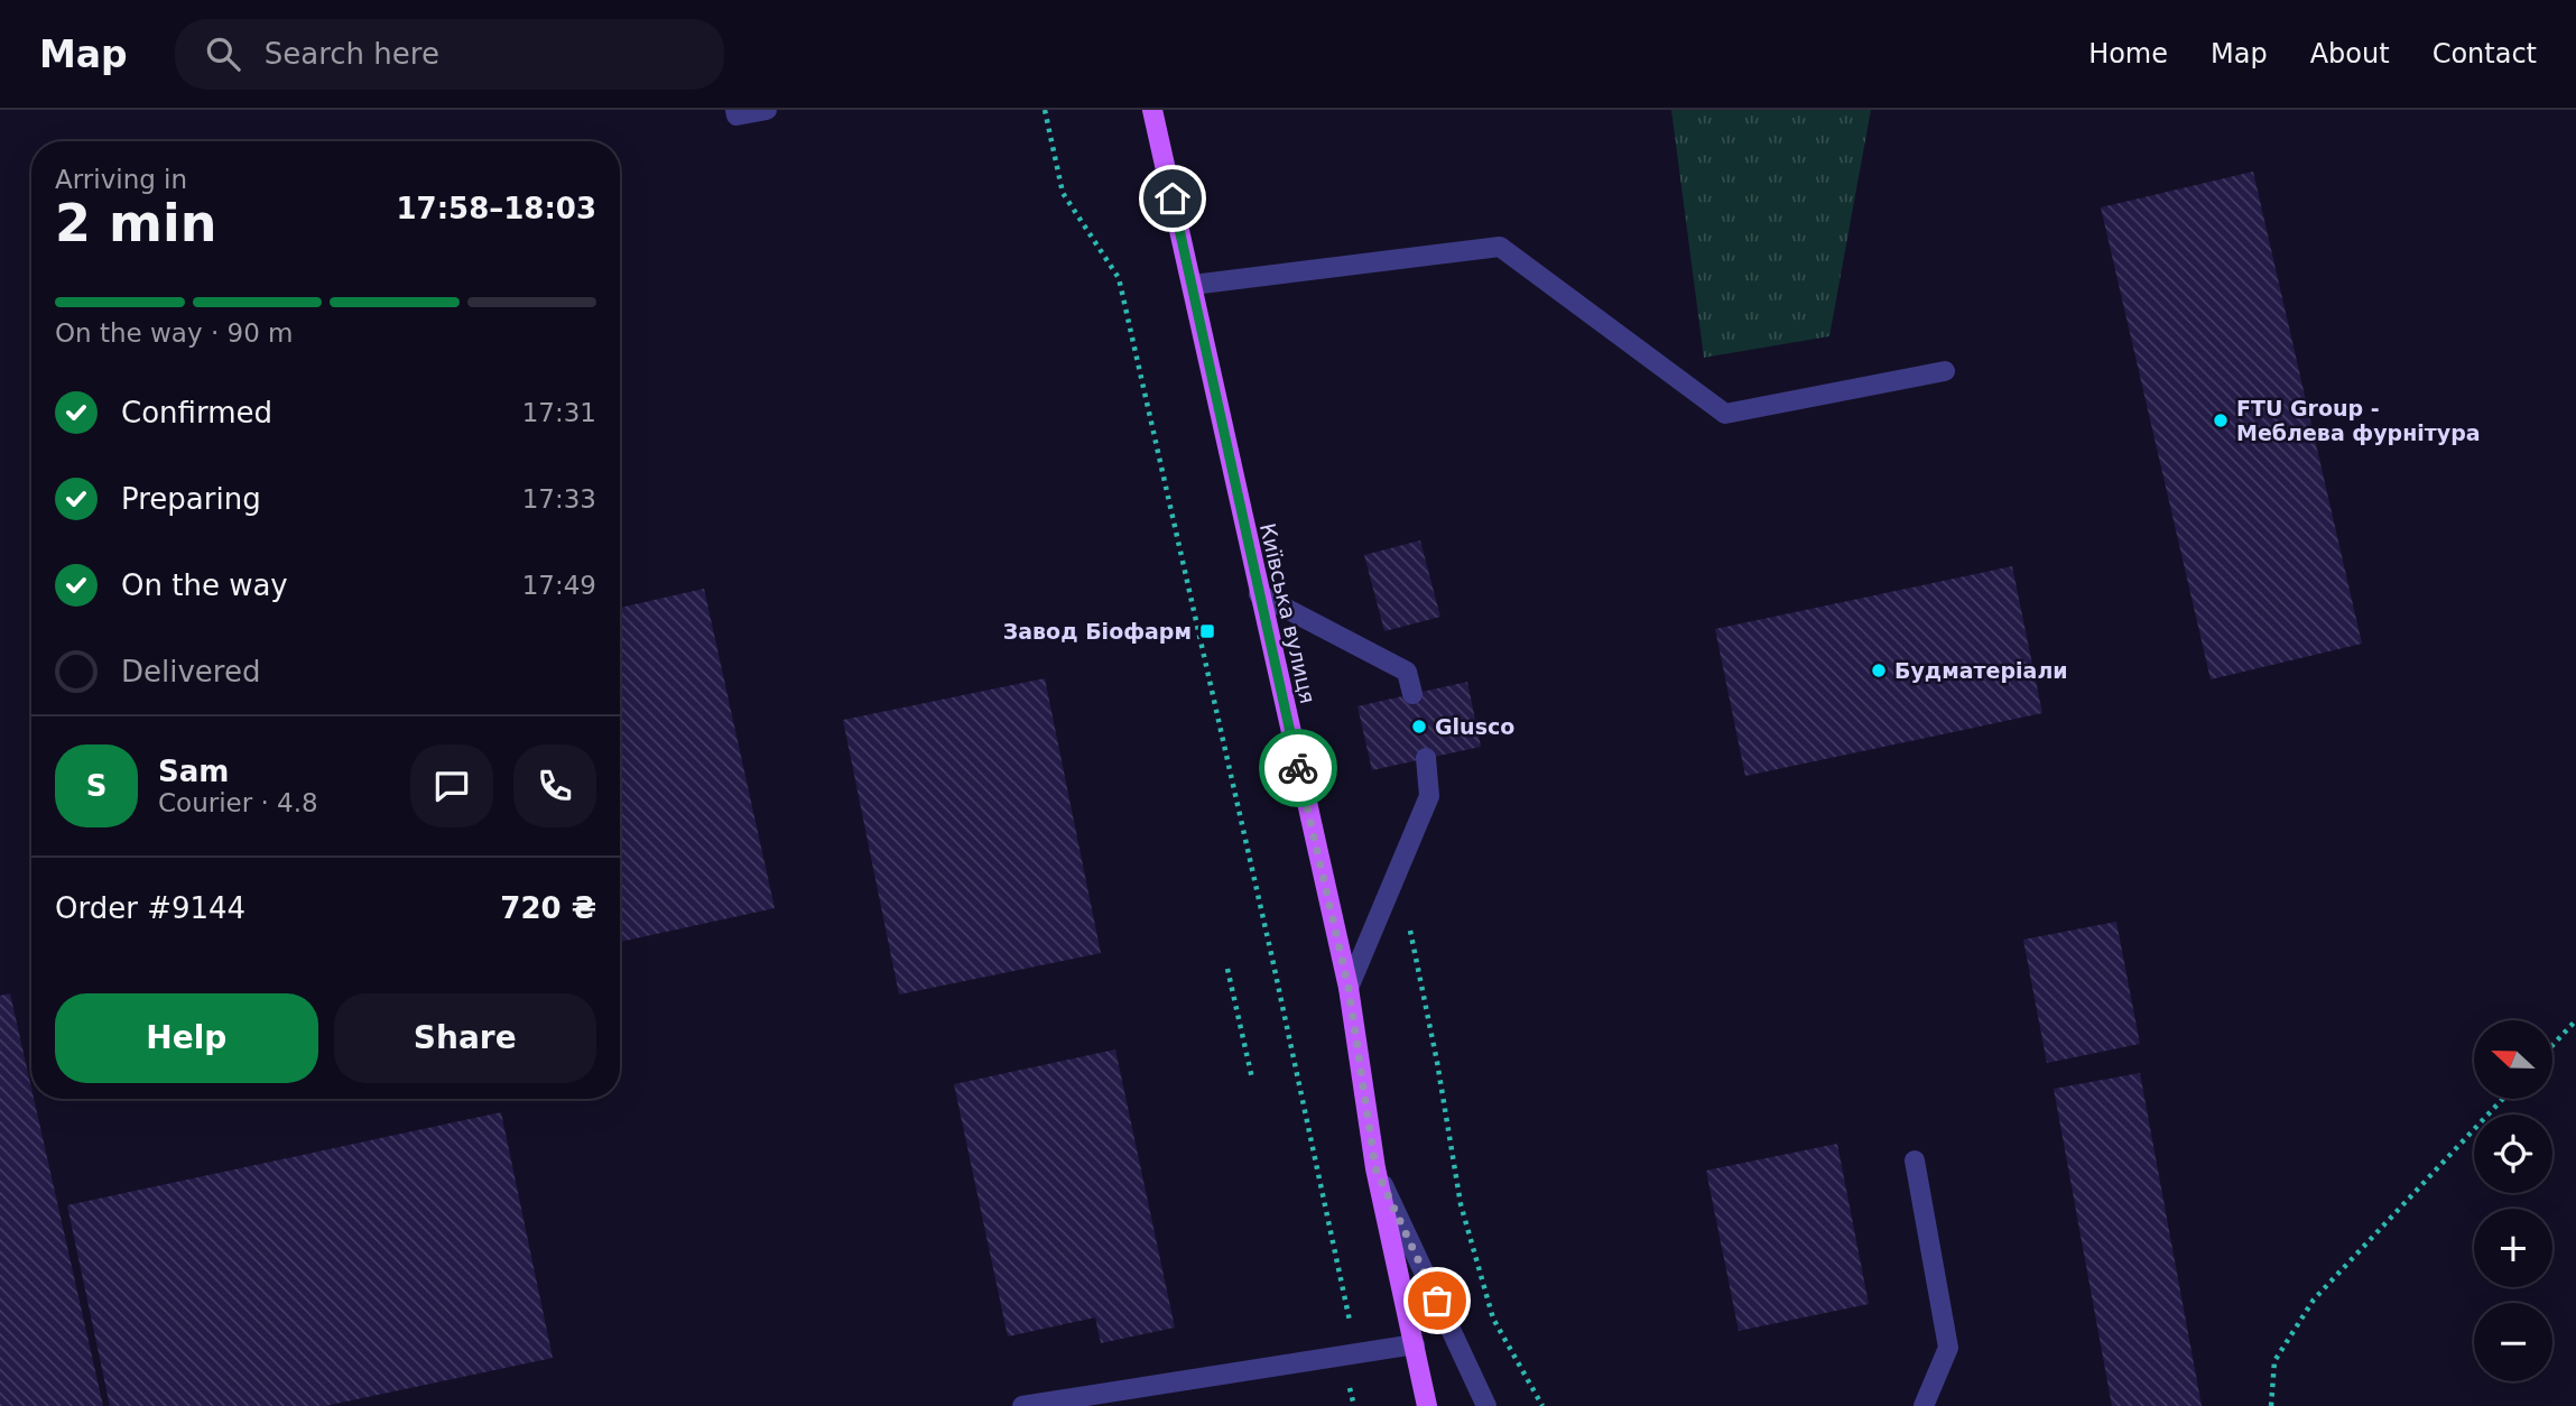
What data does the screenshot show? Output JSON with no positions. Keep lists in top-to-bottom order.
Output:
{
  "streets": {
    "main road": ["Київська вулиця"]
  },
  "places": {
    "other": ["FTU Group - Меблева фурнітура", "Будматеріали", "Glusco"],
    "transit": ["Завод Біофарм"]
  },
  "north": "left",
  "page": {
    "header": "Map",
    "search": "Search here",
    "nav": [
      "Home",
      "Map",
      "About",
      "Contact"
    ],
    "heading": ["2 min", "Arriving in", "17:58–18:03"],
    "panel": [
      "Sam",
      "Courier · 4.8",
      "Order #9144",
      "720 ₴"
    ],
    "bar": "On the way · 90 m",
    "list": [
      ["Confirmed", "17:31"],
      ["Preparing", "17:33"],
      ["On the way", "17:49"],
      "Delivered"
    ],
    "round": "S",
    "buttons": ["Help", "Share"],
    "map_buttons": ["+", "−"]
  }
}
